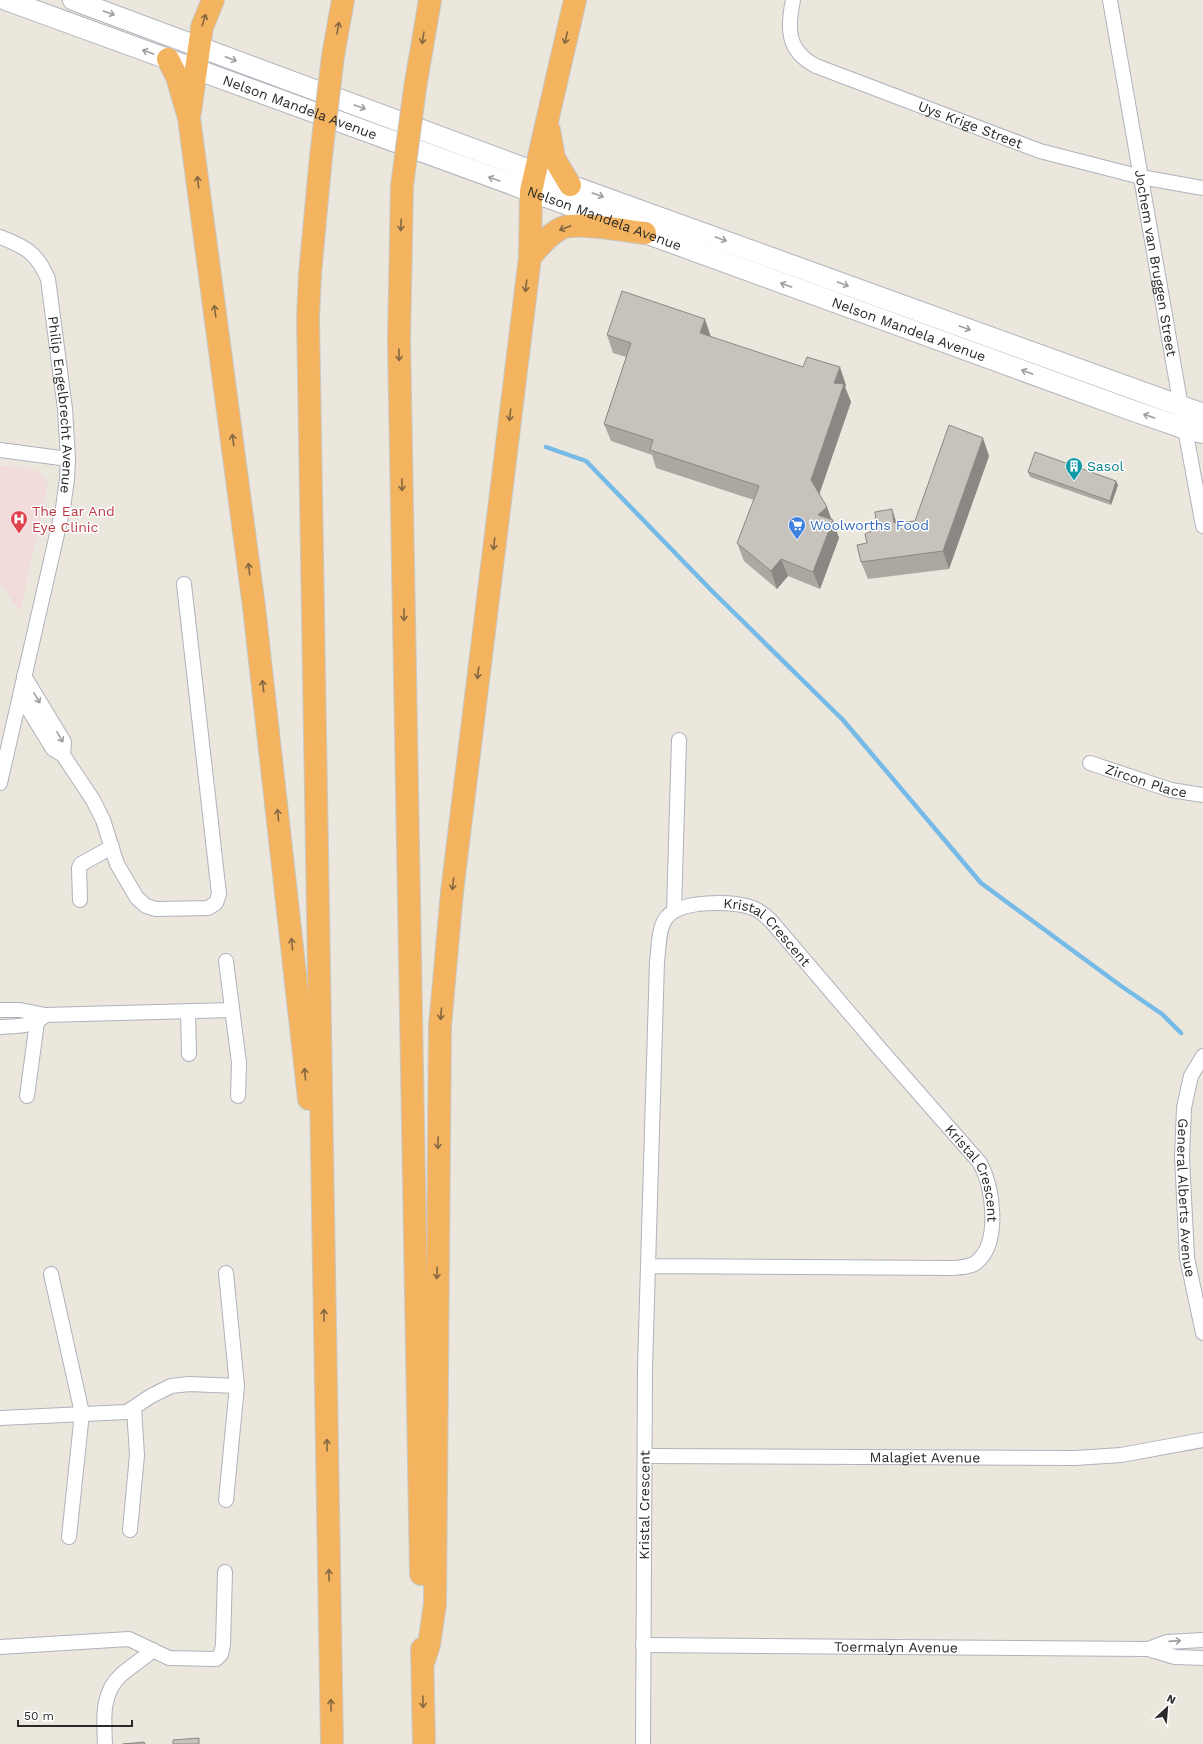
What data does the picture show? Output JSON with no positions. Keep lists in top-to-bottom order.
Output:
{
  "streets": {
    "street": [
      "Nelson Mandela Avenue",
      "Uys Krige Street",
      "Jochem van Bruggen Street",
      "Philip Engelbrecht Avenue",
      "Zircon Place",
      "Kristal Crescent",
      "General Alberts Avenue",
      "Malagiet Avenue",
      "Toermalyn Avenue"
    ]
  },
  "crossings": [
    ["Nelson Mandela Avenue", "Jochem van Bruggen Street"],
    ["Uys Krige Street", "Jochem van Bruggen Street"],
    ["Kristal Crescent", "Malagiet Avenue"],
    ["Kristal Crescent", "Toermalyn Avenue"]
  ],
  "places": {
    "building": ["Sasol"],
    "hospital": ["The Ear And Eye Clinic"],
    "supermarket": ["Woolworths Food"]
  },
  "scale_bar": "50 m",
  "north": "top right"
}
